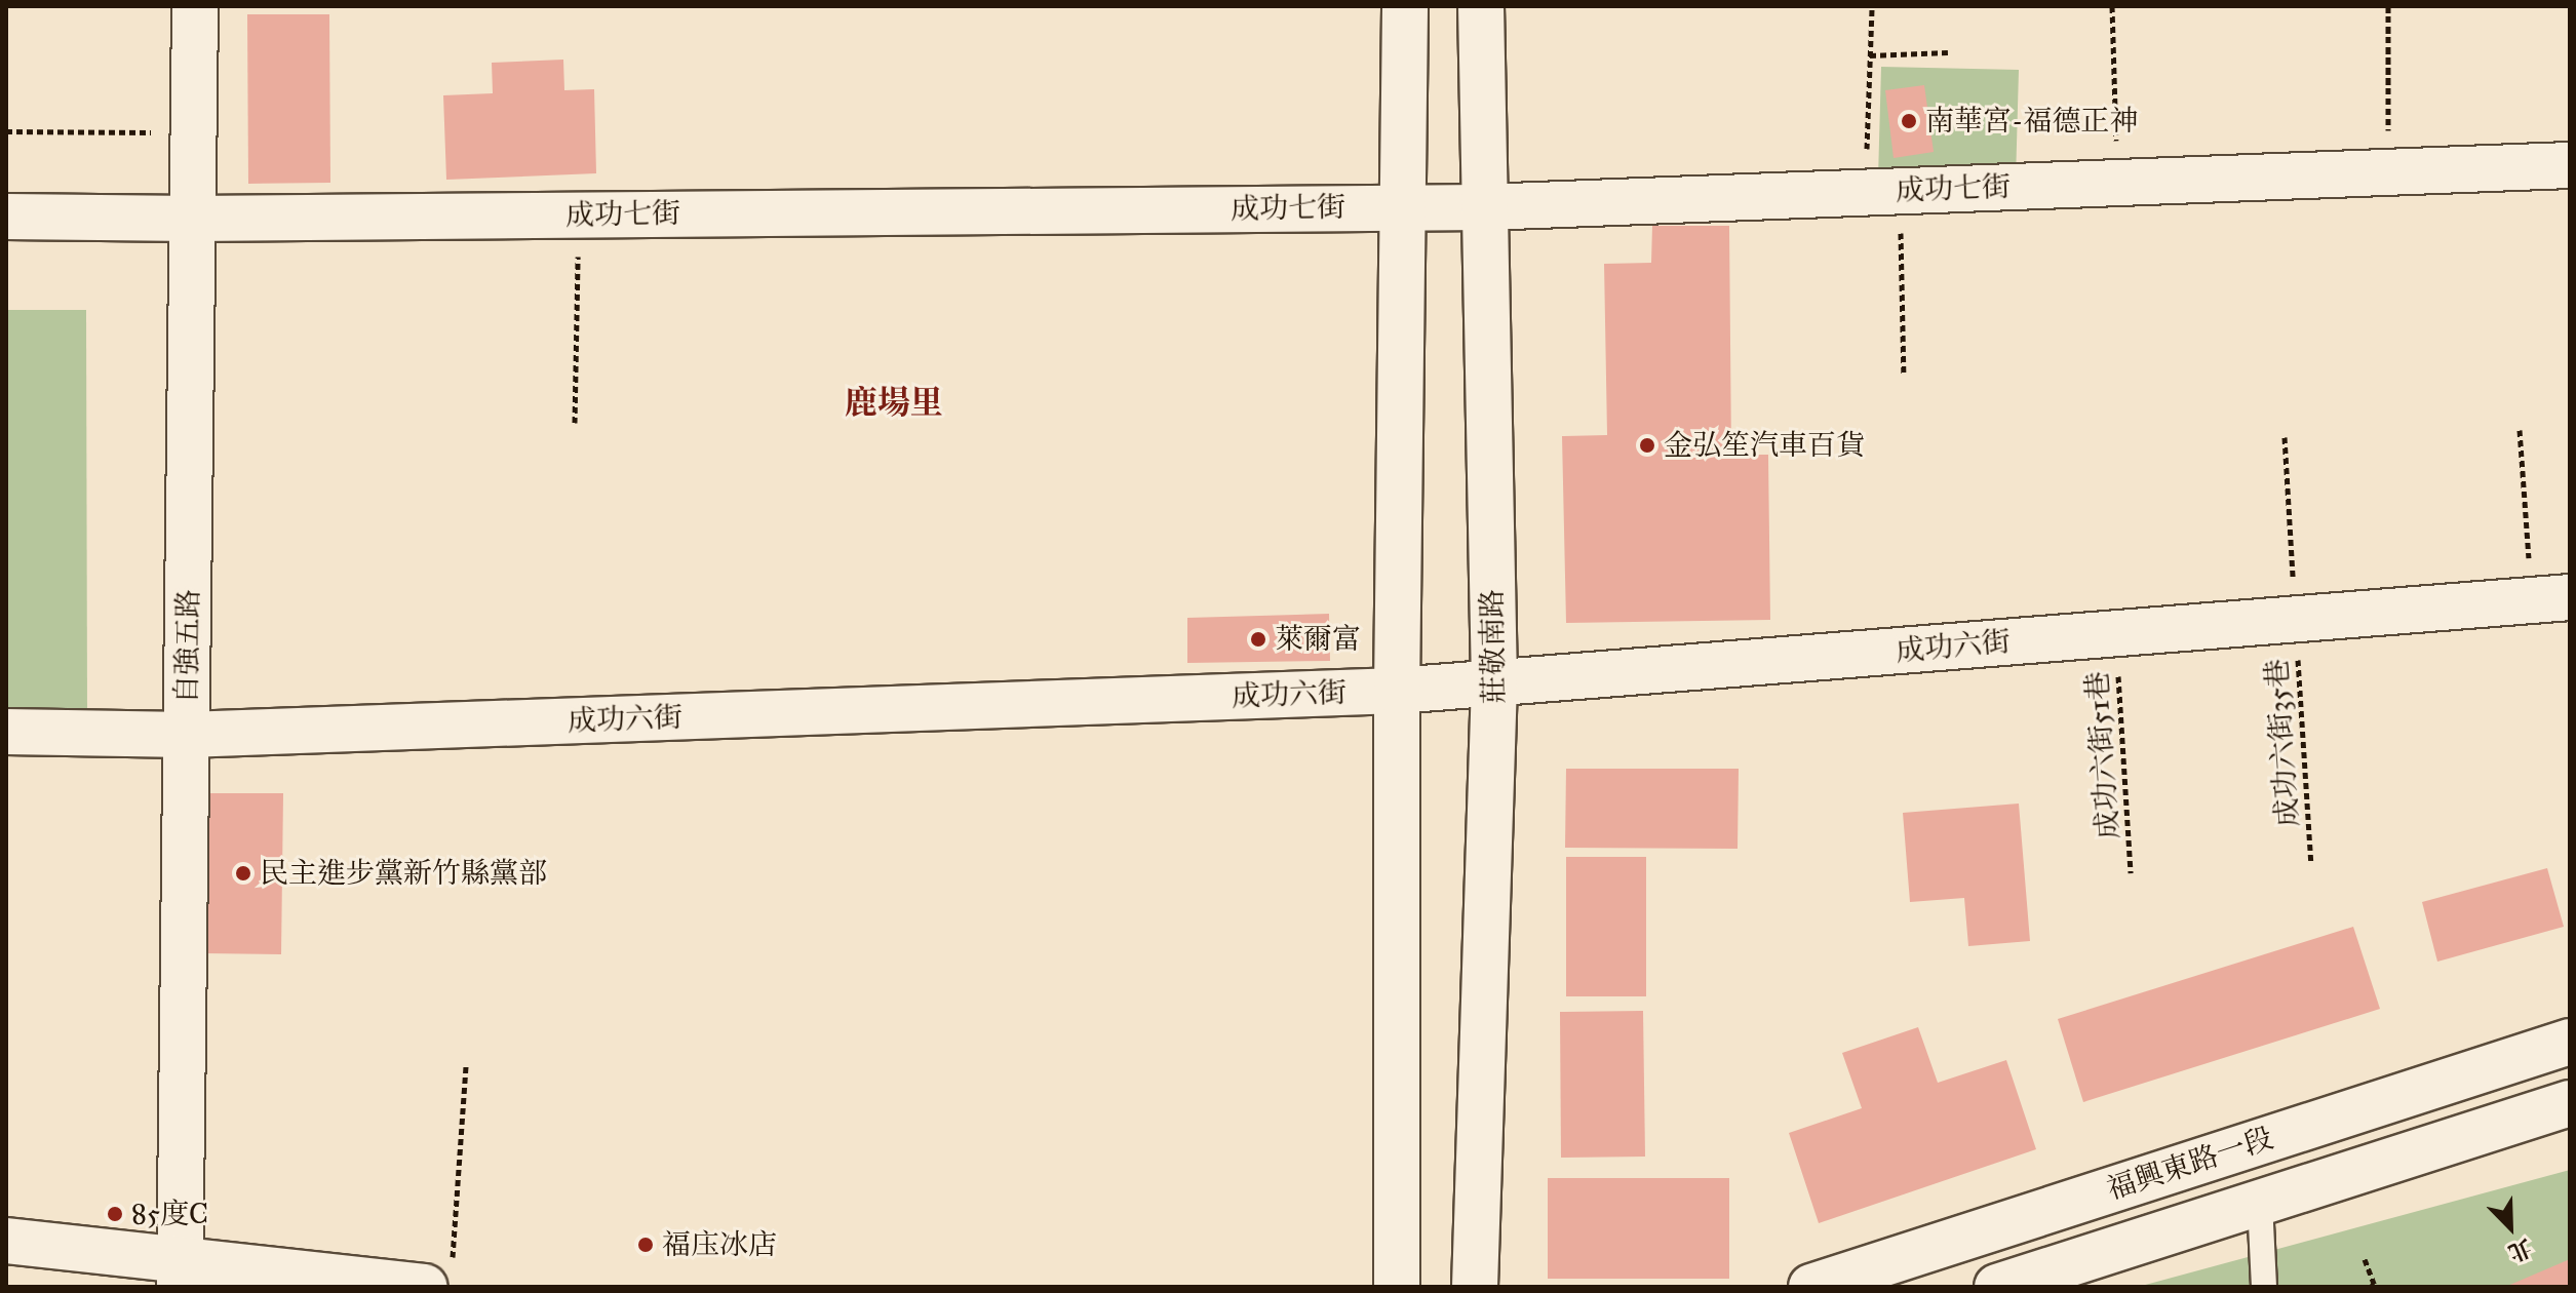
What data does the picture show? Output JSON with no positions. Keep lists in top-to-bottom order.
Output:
{
  "streets": {
    "street": [
      "成功七街",
      "自強五路",
      "莊敬南路",
      "成功六街",
      "福興東路一段"
    ],
    "path": ["成功六街35巷", "成功六街51巷"]
  },
  "crossings": [
    ["成功七街", "自強五路"],
    ["成功七街", "莊敬南路"],
    ["自強五路", "成功六街"],
    ["莊敬南路", "成功六街"],
    ["成功六街", "成功六街35巷"],
    ["成功六街", "成功六街51巷"]
  ],
  "districts": ["鹿場里"],
  "places": [
    "南華宮-福德正神",
    "金弘笙汽車百貨",
    "萊爾富",
    "民主進步黨新竹縣黨部",
    "85度C",
    "福庒冰店"
  ],
  "north": "bottom right"
}
